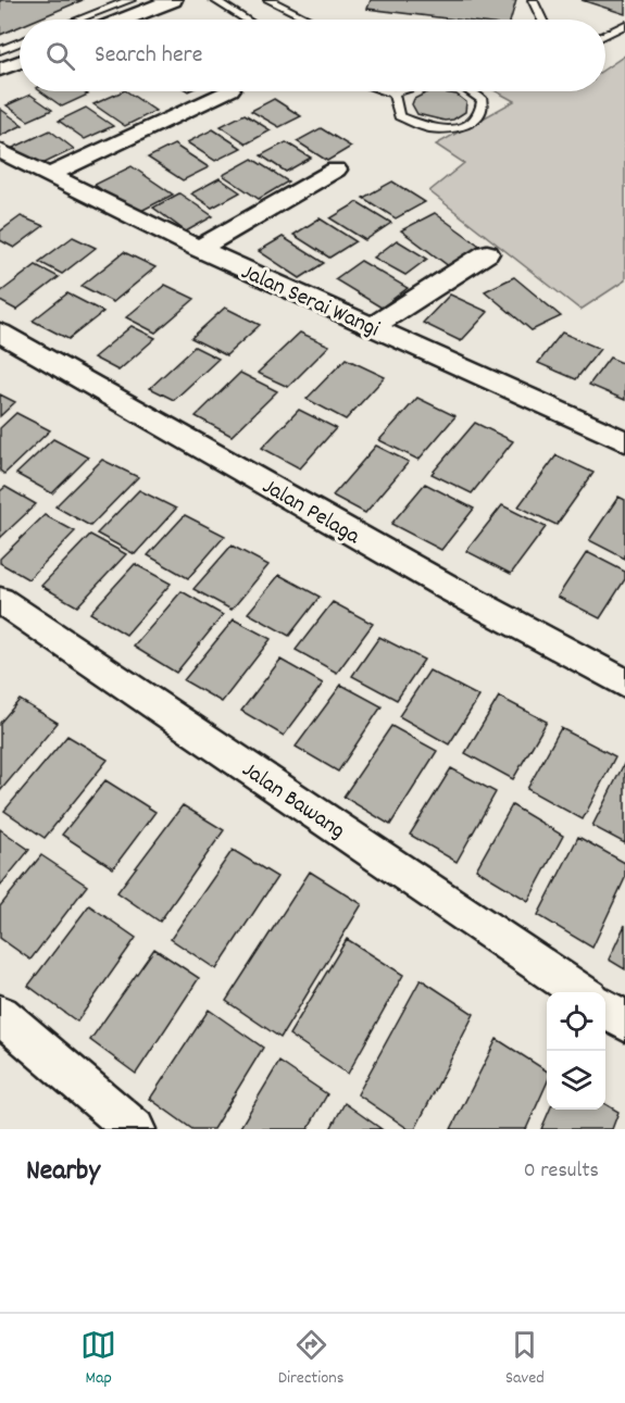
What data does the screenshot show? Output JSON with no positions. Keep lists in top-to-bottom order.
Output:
{
  "streets": {
    "street": ["Jalan Serai Wangi", "Jalan Pelaga", "Jalan Bawang"]
  },
  "page": {
    "search": "Search here",
    "heading": ["Nearby", "0 results"],
    "nav": ["Map", "Directions", "Saved"]
  }
}
